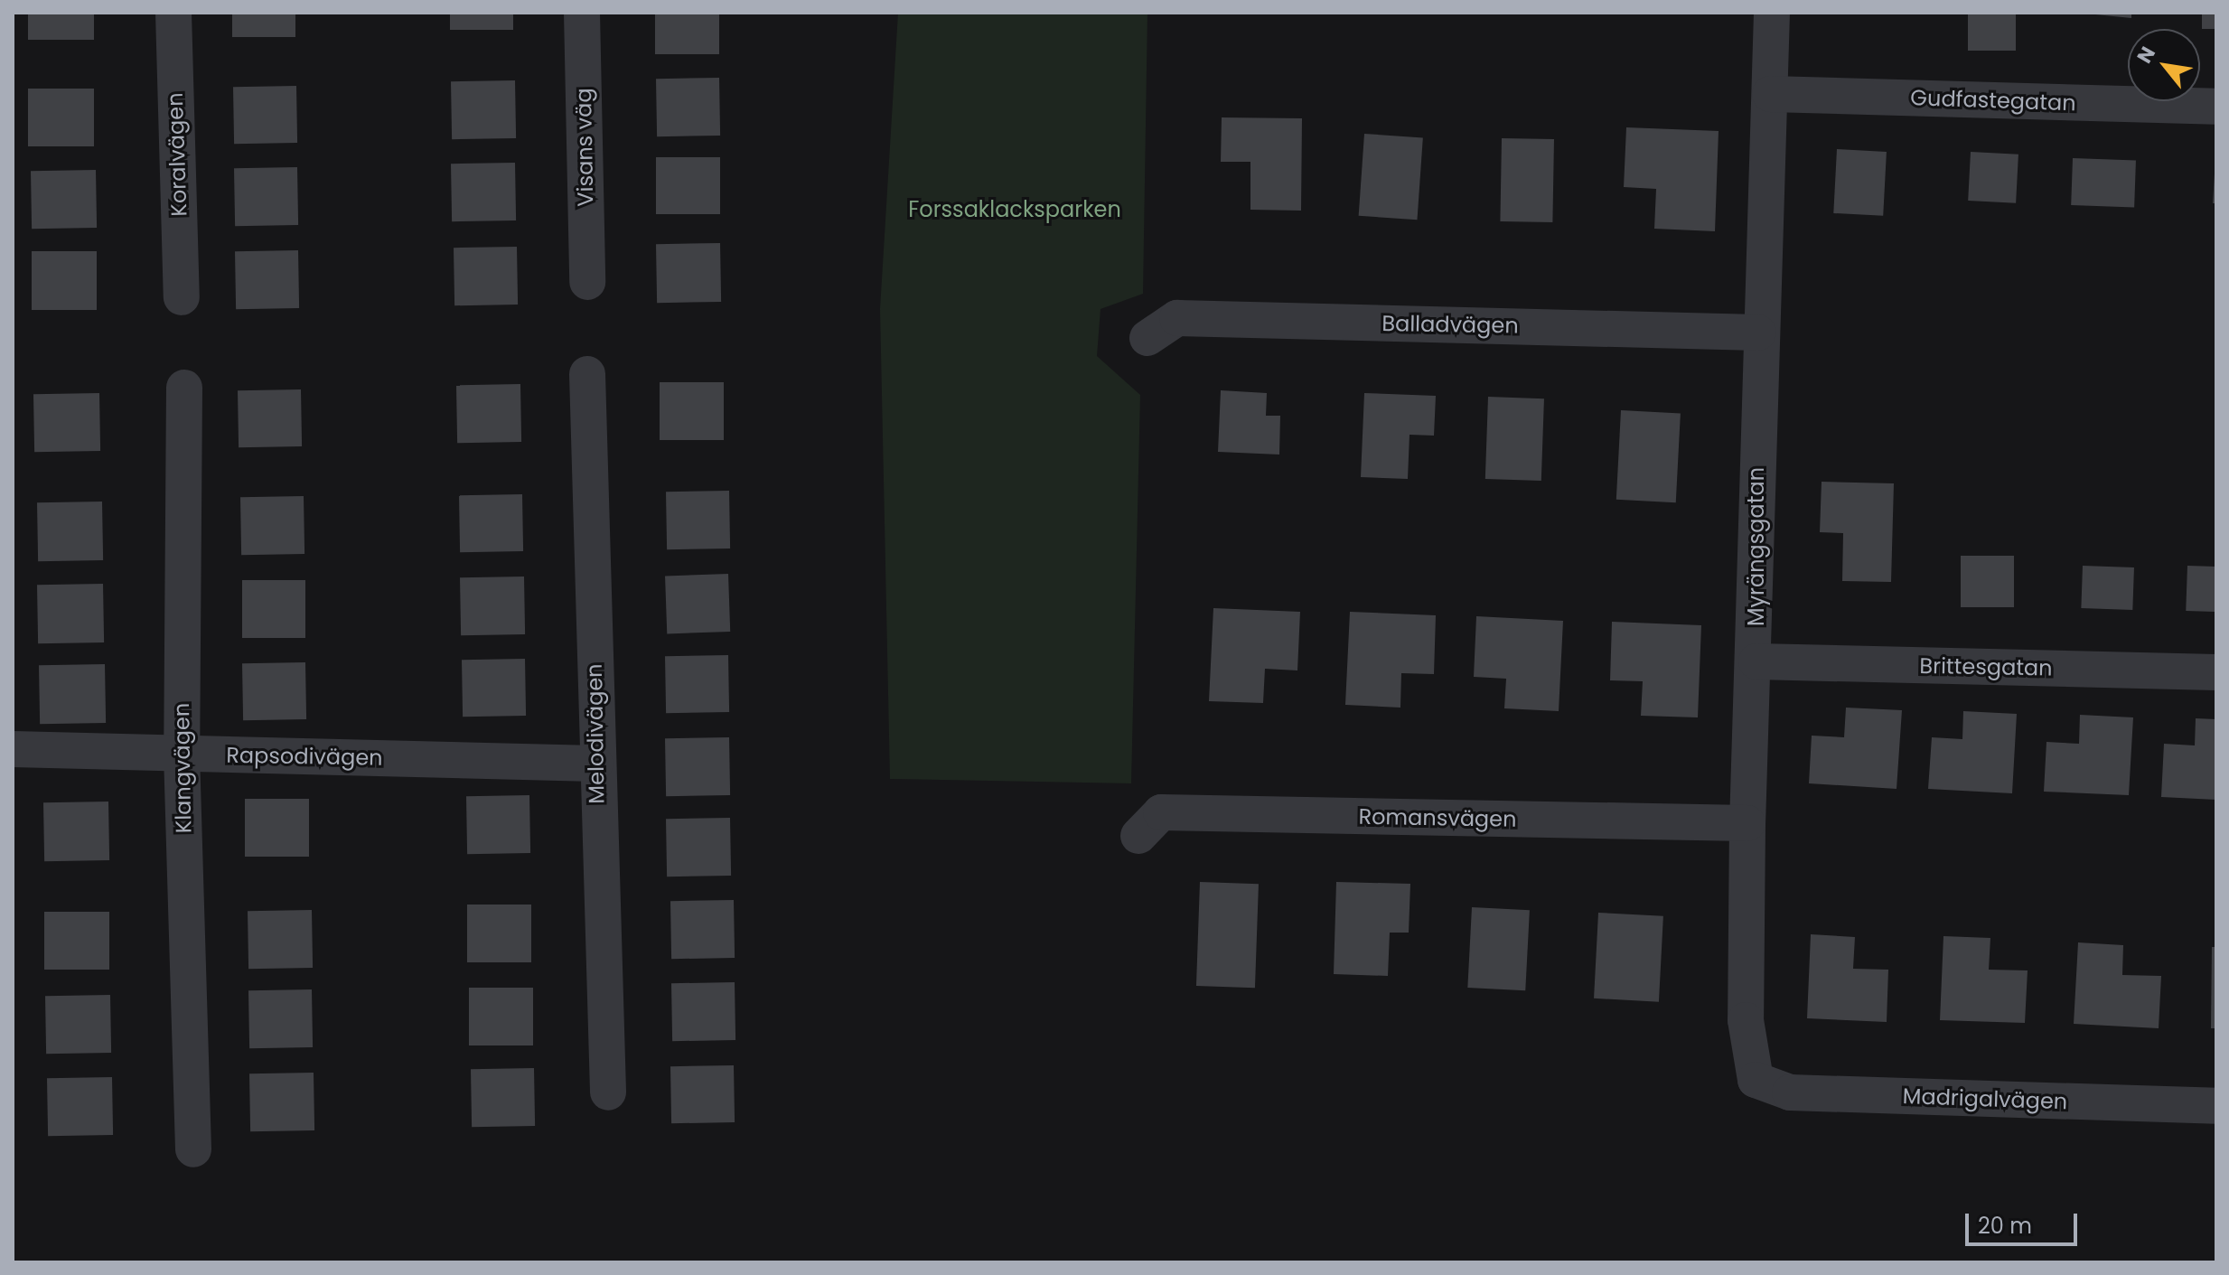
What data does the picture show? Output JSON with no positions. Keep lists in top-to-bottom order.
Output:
{
  "streets": {
    "street": [
      "Gudfastegatan",
      "Visans väg",
      "Koralvägen",
      "Balladvägen",
      "Myrängsgatan",
      "Brittesgatan",
      "Melodivägen",
      "Rapsodivägen",
      "Klangvägen",
      "Romansvägen",
      "Madrigalvägen"
    ]
  },
  "crossings": [
    ["Gudfastegatan", "Myrängsgatan"],
    ["Balladvägen", "Myrängsgatan"],
    ["Myrängsgatan", "Brittesgatan"],
    ["Myrängsgatan", "Romansvägen"],
    ["Myrängsgatan", "Madrigalvägen"],
    ["Melodivägen", "Rapsodivägen"],
    ["Rapsodivägen", "Klangvägen"]
  ],
  "parks": ["Forssaklacksparken"],
  "scale_bar": "20 m",
  "north": "top left"
}
